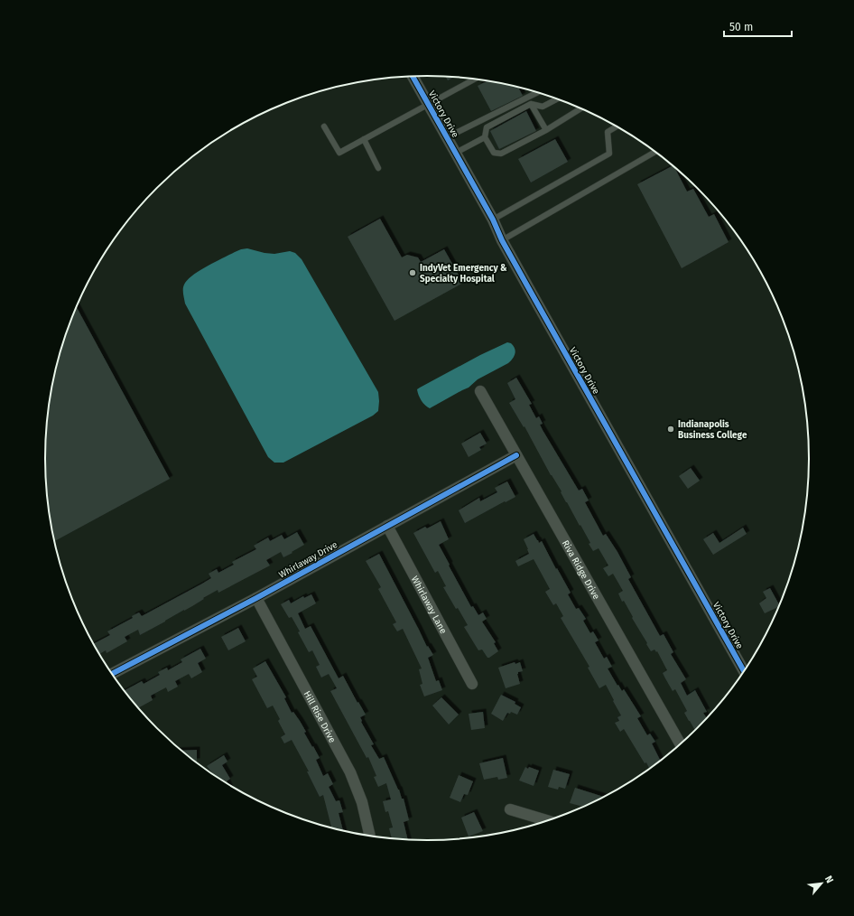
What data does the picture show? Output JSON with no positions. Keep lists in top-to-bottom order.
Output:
{
  "streets": {
    "street": [
      "Victory Drive",
      "Whirlaway Drive",
      "Riva Ridge Drive",
      "Whirlaway Lane",
      "Hill Rise Drive"
    ]
  },
  "crossings": [
    ["Whirlaway Drive", "Riva Ridge Drive"],
    ["Whirlaway Drive", "Whirlaway Lane"],
    ["Whirlaway Drive", "Hill Rise Drive"]
  ],
  "places": ["IndyVet Emergency & Specialty Hospital", "Indianapolis Business College"],
  "scale_bar": "50 m",
  "north": "top right"
}
